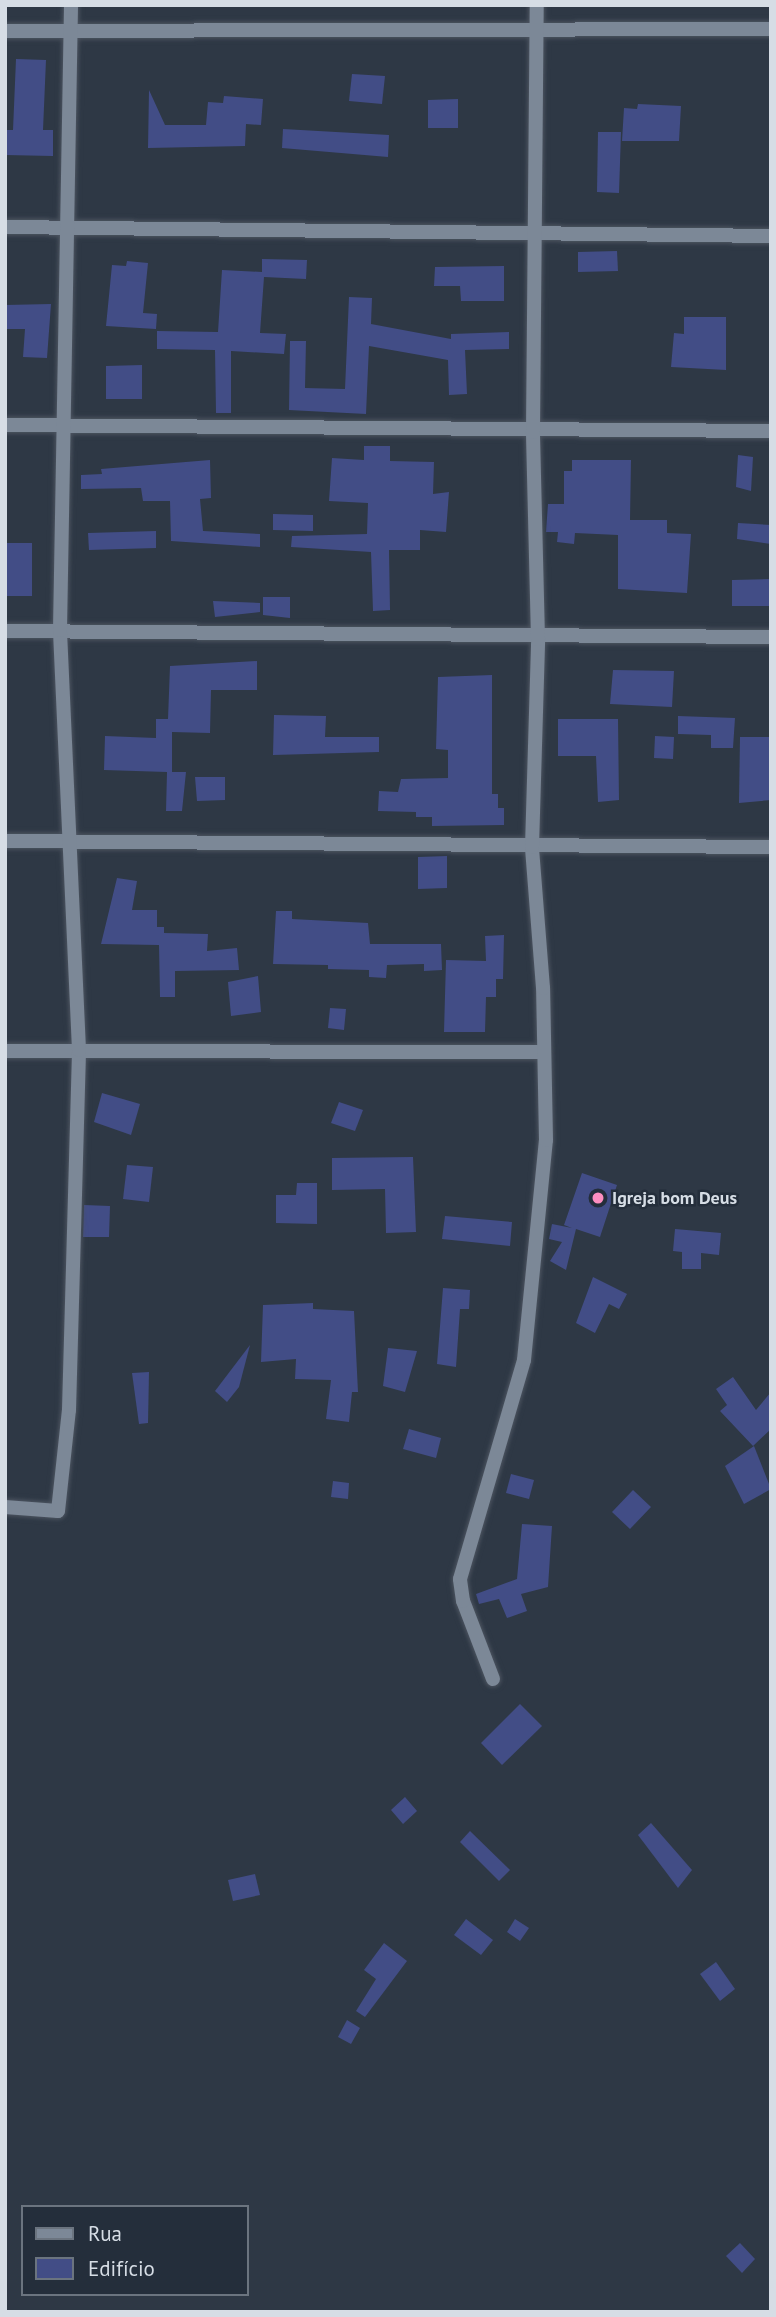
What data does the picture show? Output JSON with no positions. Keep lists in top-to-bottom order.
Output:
{
  "places": ["Igreja bom Deus"],
  "legend": ["Rua", "Edifício"]
}
